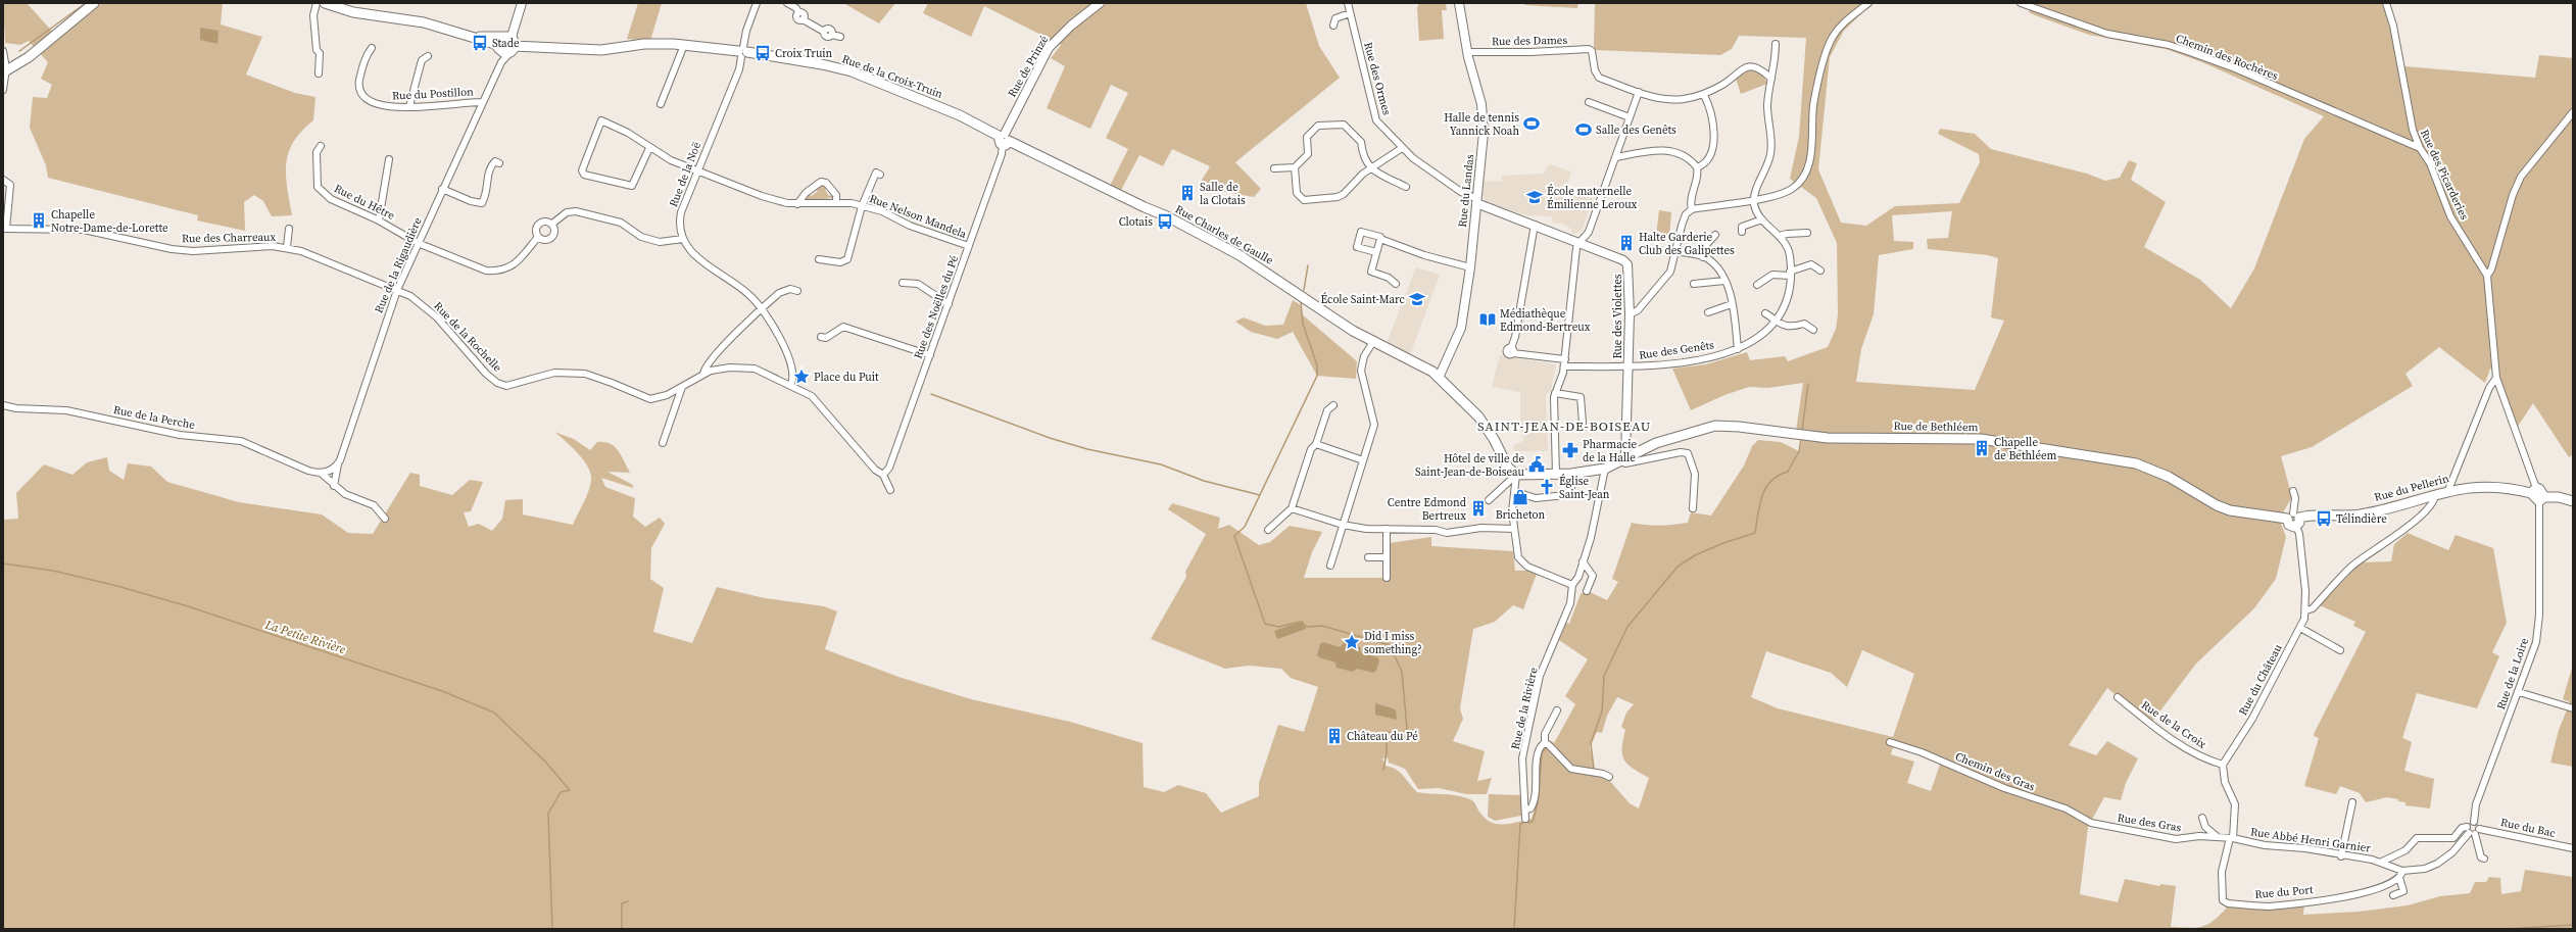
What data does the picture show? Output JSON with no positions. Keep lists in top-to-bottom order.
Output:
{
  "streets": {
    "main road": [
      "Rue de la Croix-Truin",
      "Rue Charles de Gaulle",
      "Rue de Bethléem",
      "Rue du Pellerin"
    ],
    "street": [
      "Rue des Dames",
      "Chemin des Rochères",
      "Rue de Prinzé",
      "Rue des Ormes",
      "Rue du Postillon",
      "Rue de la Noë",
      "Rue des Picarderies",
      "Rue du Landas",
      "Rue du Hêtre",
      "Rue Nelson Mandela",
      "Rue des Charreaux",
      "Rue de la Rigaudière",
      "Rue des Noëlles du Pé",
      "Rue des Violettes",
      "Rue de la Rochelle",
      "Rue des Genêts",
      "Rue de la Perche",
      "Rue de la Loire",
      "Rue du Château",
      "Rue de la Rivière",
      "Rue de la Croix",
      "Chemin des Gras",
      "Rue des Gras",
      "Rue du Bac",
      "Rue Abbé Henri Garnier",
      "Rue du Port"
    ]
  },
  "crossings": [
    ["Rue des Dames", "Rue du Landas"],
    ["Chemin des Rochères", "Rue des Picarderies"],
    ["Rue de Prinzé", "Rue de la Croix-Truin"],
    ["Rue de Prinzé", "Rue Charles de Gaulle"],
    ["Rue de Prinzé", "Rue des Noëlles du Pé"],
    ["Rue de la Croix-Truin", "Rue de la Noë"],
    ["Rue de la Croix-Truin", "Rue Charles de Gaulle"],
    ["Rue de la Croix-Truin", "Rue de la Rigaudière"],
    ["Rue de la Croix-Truin", "Rue des Noëlles du Pé"],
    ["Rue des Ormes", "Rue du Landas"],
    ["Rue des Ormes", "Rue des Violettes"],
    ["Rue du Postillon", "Rue de la Rigaudière"],
    ["Rue de la Noë", "Rue Nelson Mandela"],
    ["Rue du Landas", "Rue Charles de Gaulle"],
    ["Rue du Landas", "Rue des Violettes"],
    ["Rue du Hêtre", "Rue de la Rigaudière"],
    ["Rue Nelson Mandela", "Rue des Noëlles du Pé"],
    ["Rue Charles de Gaulle", "Rue des Noëlles du Pé"],
    ["Rue Charles de Gaulle", "Rue de Bethléem"],
    ["Rue des Charreaux", "Rue de la Rigaudière"],
    ["Rue des Charreaux", "Rue de la Rochelle"],
    ["Rue de la Rigaudière", "Rue de la Rochelle"],
    ["Rue des Violettes", "Rue des Genêts"],
    ["Rue des Violettes", "Rue de Bethléem"],
    ["Rue de Bethléem", "Rue du Pellerin"],
    ["Rue de Bethléem", "Rue du Château"],
    ["Rue de Bethléem", "Rue de la Rivière"],
    ["Rue du Pellerin", "Rue du Château"],
    ["Rue de la Loire", "Rue du Bac"],
    ["Rue de la Loire", "Rue Abbé Henri Garnier"],
    ["Rue du Château", "Rue de la Croix"],
    ["Chemin des Gras", "Rue des Gras"],
    ["Rue des Gras", "Rue Abbé Henri Garnier"],
    ["Rue des Gras", "Rue du Port"],
    ["Rue du Bac", "Rue Abbé Henri Garnier"],
    ["Rue Abbé Henri Garnier", "Rue du Port"]
  ],
  "districts": ["SAINT-JEAN-DE-BOISEAU"],
  "water": ["La Petite Rivière"],
  "places": {
    "bus stop": [
      "Stade",
      "Croix Truin",
      "Clotais",
      "Télindière"
    ],
    "sports": ["Halle de tennis Yannick Noah", "Salle des Genêts"],
    "building": [
      "Salle de la Clotais",
      "Chapelle Notre-Dame-de-Lorette",
      "Halte Garderie Club des Galipettes",
      "Chapelle de Bethléem",
      "Centre Edmond Bertreux",
      "Château du Pé"
    ],
    "school or university": ["École maternelle Émilienne Leroux", "École Saint-Marc"],
    "library": ["Médiathèque Edmond-Bertreux"],
    "place": ["Place du Puit", "Did I miss something?"],
    "pharmacy": ["Pharmacie de la Halle"],
    "public building": ["Hôtel de ville de Saint-Jean-de-Boiseau"],
    "church": ["Église Saint-Jean"],
    "shop": ["Bricheton"]
  }
}
